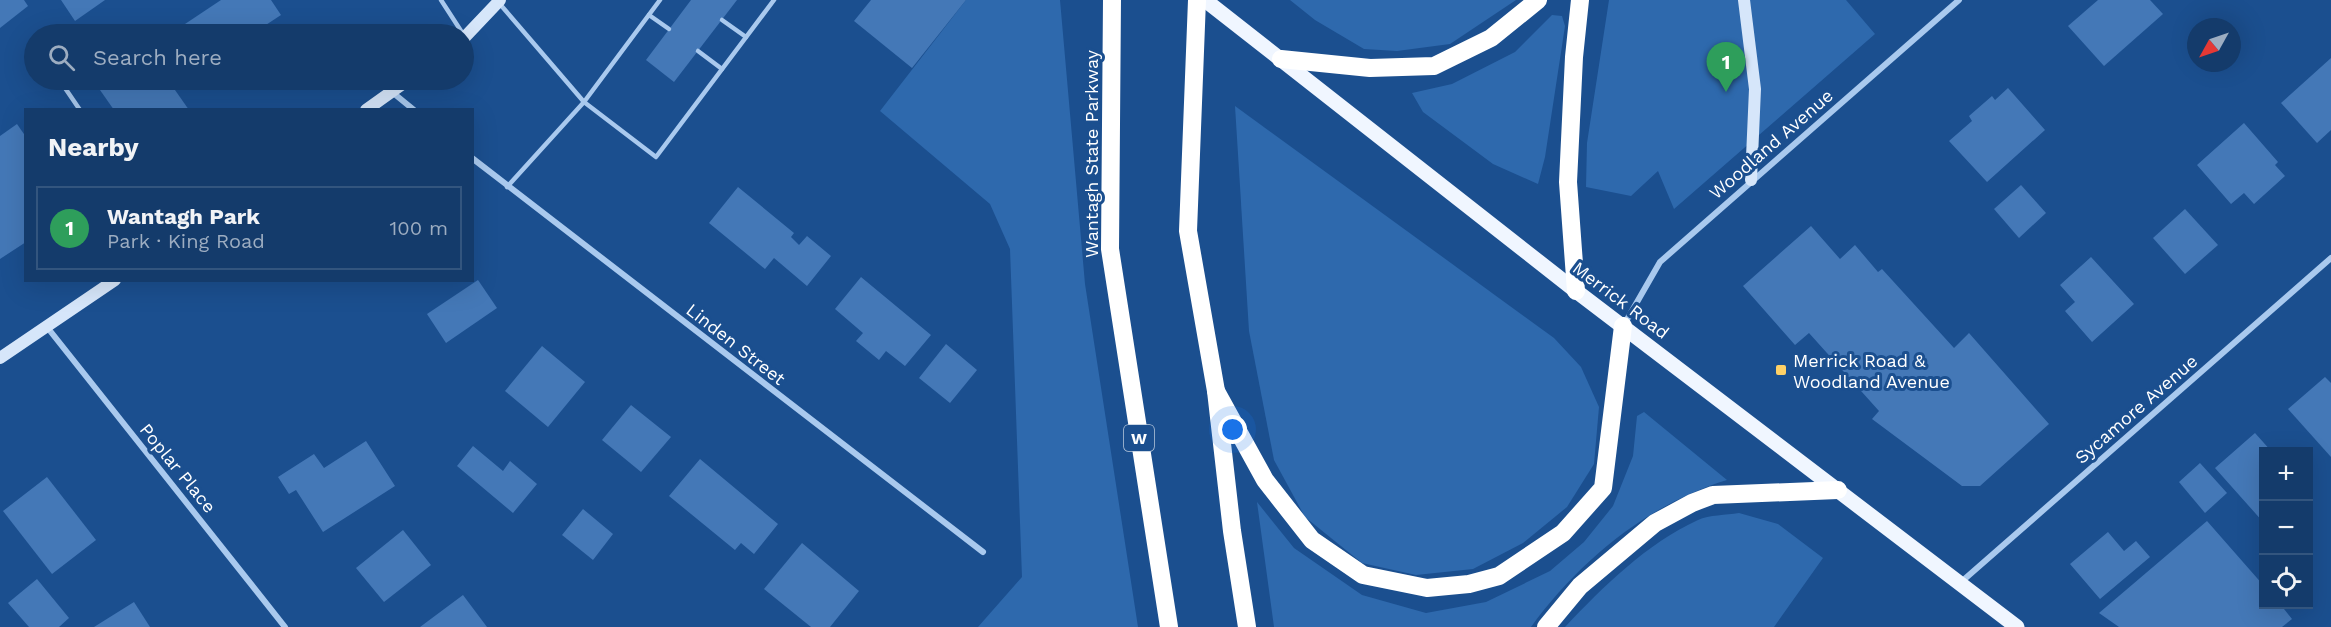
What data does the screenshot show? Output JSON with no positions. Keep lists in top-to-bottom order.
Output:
{
  "streets": {
    "highway": ["Wantagh State Parkway", "W"],
    "main road": ["Merrick Road"],
    "street": [
      "Woodland Avenue",
      "Linden Street",
      "Sycamore Avenue",
      "Poplar Place"
    ]
  },
  "crossings": [
    ["Woodland Avenue", "Merrick Road"],
    ["Merrick Road", "Sycamore Avenue"]
  ],
  "places": {
    "transit": ["Merrick Road & Woodland Avenue"]
  },
  "north": "bottom left",
  "page": {
    "search": "Search here",
    "pins": "1",
    "heading": "Nearby",
    "list": [
      {
        "mark": "1",
        "name": "Wantagh Park",
        "note": "Park · King Road",
        "value": "100 m"
      }
    ],
    "map_buttons": ["+", "−"]
  }
}
